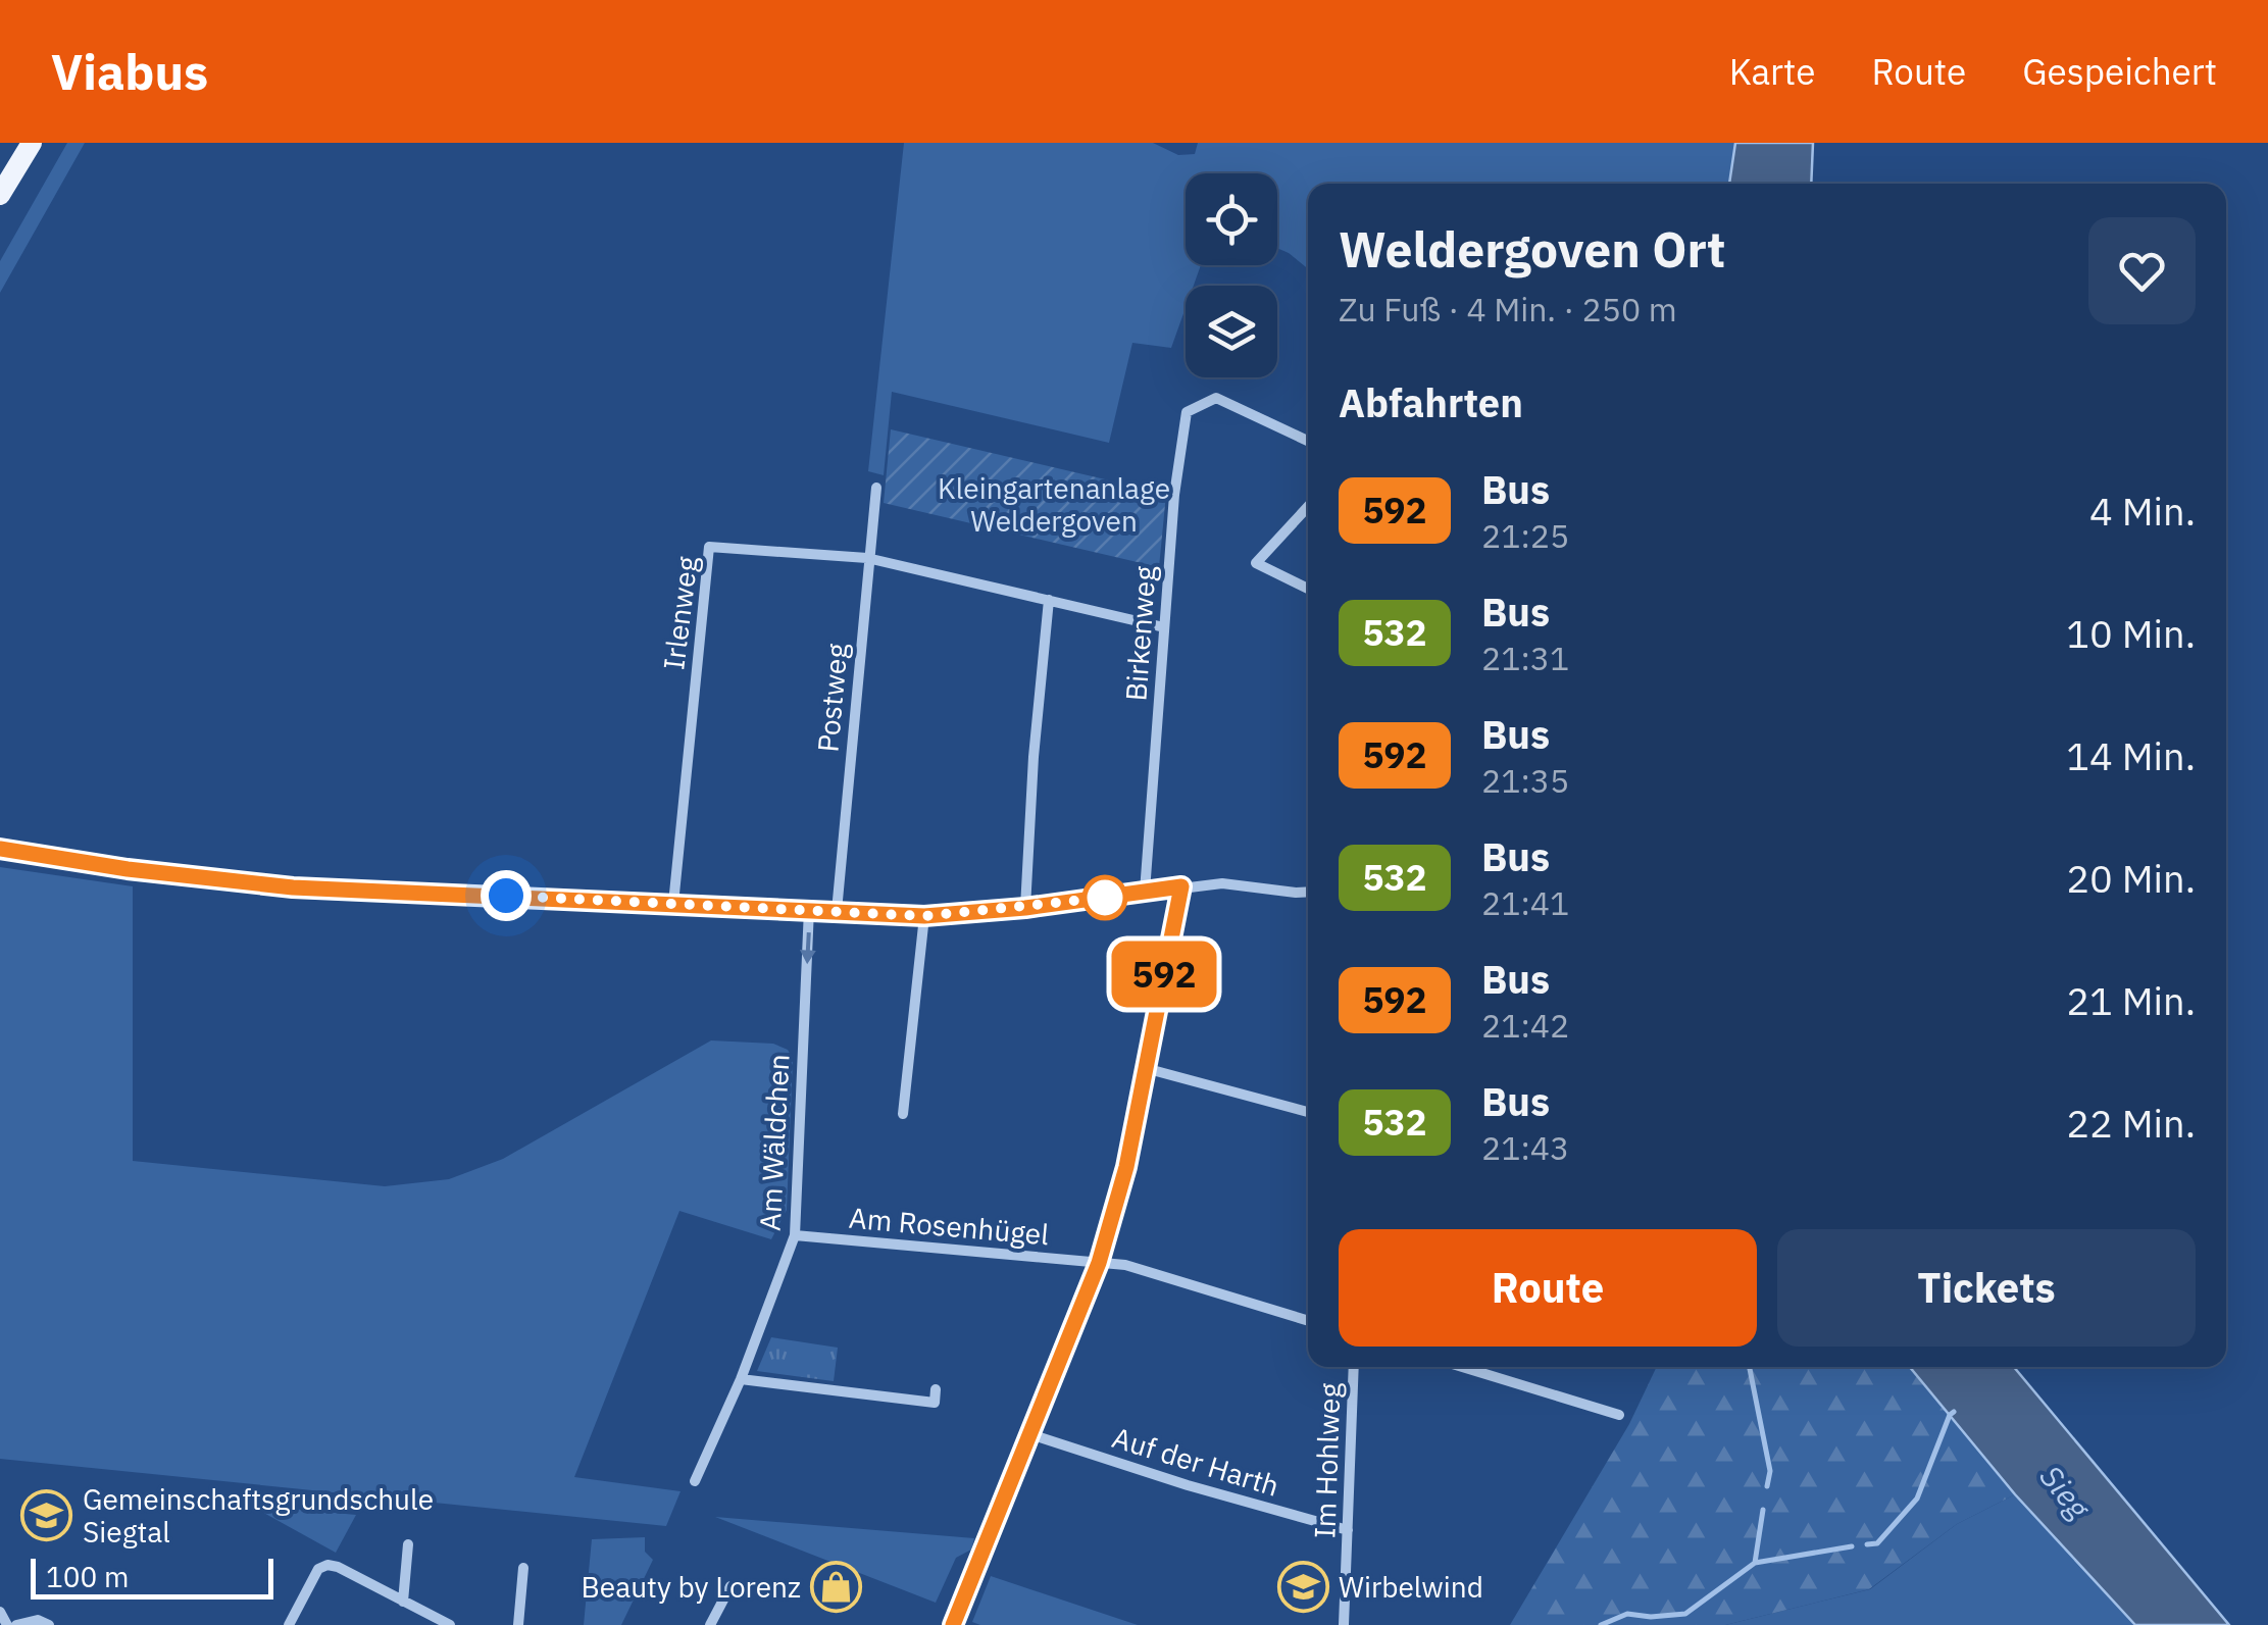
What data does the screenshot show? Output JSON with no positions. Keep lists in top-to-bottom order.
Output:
{
  "streets": {
    "street": [
      "Irlenweg",
      "Birkenweg",
      "Postweg",
      "Am Wäldchen",
      "Am Rosenhügel",
      "Im Hohlweg",
      "Auf der Harth"
    ]
  },
  "crossings": [
    ["Irlenweg", "Birkenweg"],
    ["Irlenweg", "Postweg"],
    ["Am Wäldchen", "Am Rosenhügel"],
    ["Im Hohlweg", "Auf der Harth"]
  ],
  "one_way": ["Am Wäldchen"],
  "water": ["Sieg"],
  "parks": ["Kleingartenanlage Weldergoven"],
  "places": {
    "school or university": ["Gemeinschaftsgrundschule Siegtal", "Wirbelwind"],
    "shop": ["Beauty by Lorenz"]
  },
  "lines": ["bus line 592"],
  "scale_bar": "100 m",
  "page": {
    "header": "Viabus",
    "nav": ["Karte", "Route", "Gespeichert"],
    "on_map": "592",
    "heading": [
      ["Weldergoven Ort", "Zu Fuß · 4 Min. · 250 m"],
      "Abfahrten"
    ],
    "list": [
      {
        "mark": "592",
        "name": "Bus",
        "note": "21:25",
        "value": "4 Min."
      },
      {
        "mark": "532",
        "name": "Bus",
        "note": "21:31",
        "value": "10 Min."
      },
      {
        "mark": "592",
        "name": "Bus",
        "note": "21:35",
        "value": "14 Min."
      },
      {
        "mark": "532",
        "name": "Bus",
        "note": "21:41",
        "value": "20 Min."
      },
      {
        "mark": "592",
        "name": "Bus",
        "note": "21:42",
        "value": "21 Min."
      },
      {
        "mark": "532",
        "name": "Bus",
        "note": "21:43",
        "value": "22 Min."
      }
    ],
    "buttons": ["Route", "Tickets"],
    "scale": "100 m"
  }
}
